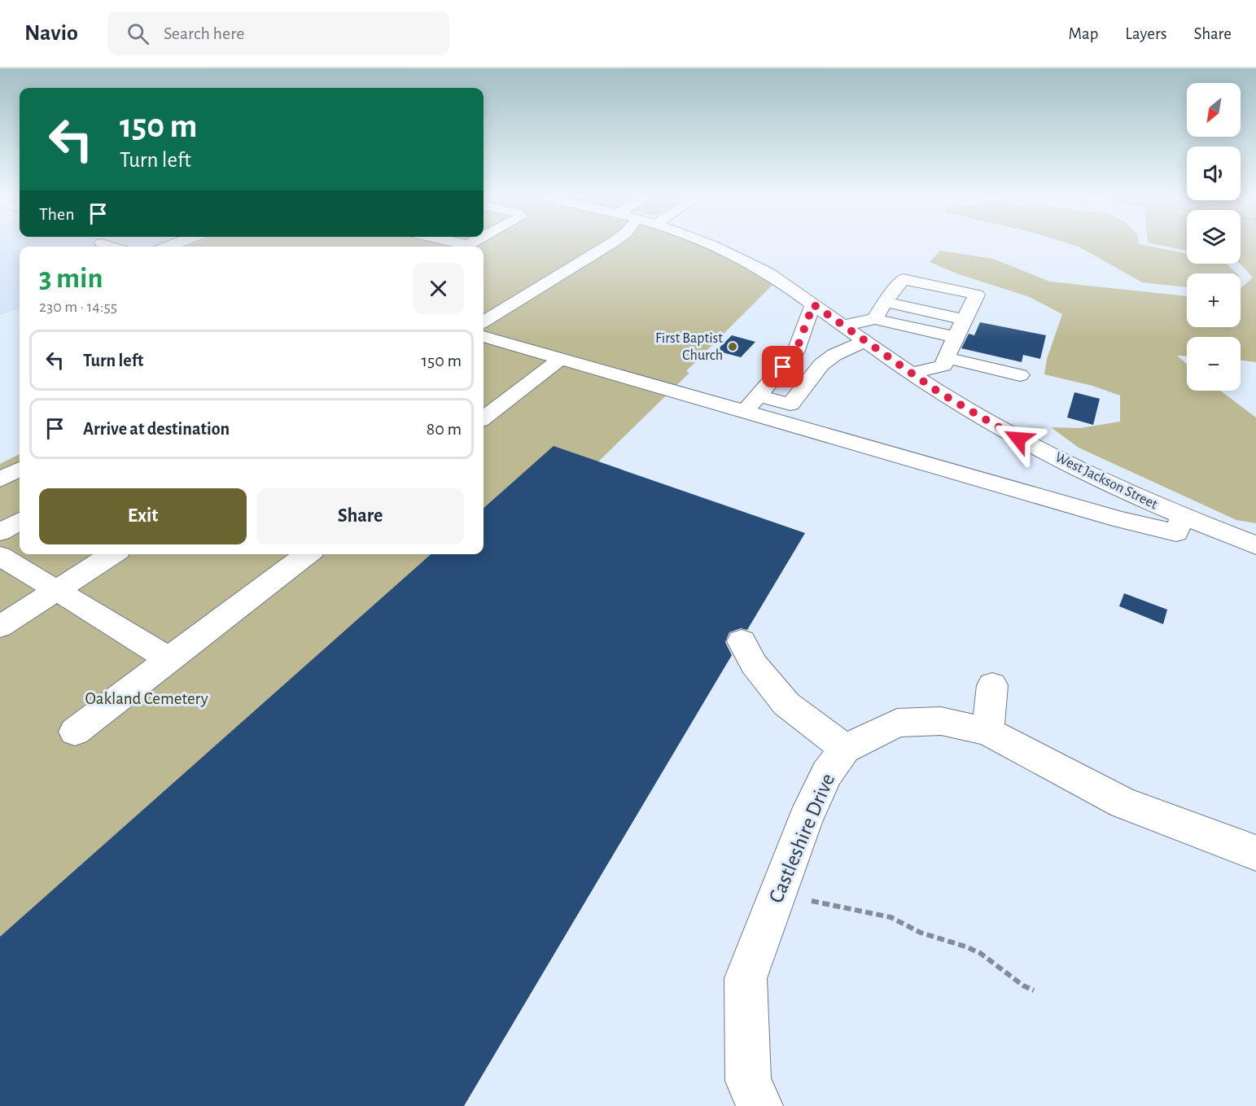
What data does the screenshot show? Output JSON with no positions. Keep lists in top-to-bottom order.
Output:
{
  "streets": {
    "street": ["West Jackson Street", "Castleshire Drive"]
  },
  "parks": ["Oakland Cemetery"],
  "places": ["First Baptist Church"],
  "north": "bottom left",
  "page": {
    "header": "Navio",
    "search": "Search here",
    "nav": ["Map", "Layers", "Share"],
    "map_buttons": ["+", "−"],
    "turn": ["150 m", "Turn left"],
    "then": "Then",
    "heading": ["3 min", "230 m · 14:55"],
    "list": [
      {
        "name": "Turn left",
        "value": "150 m"
      },
      {
        "name": "Arrive at destination",
        "value": "80 m"
      }
    ],
    "buttons": ["Exit", "Share"]
  }
}
